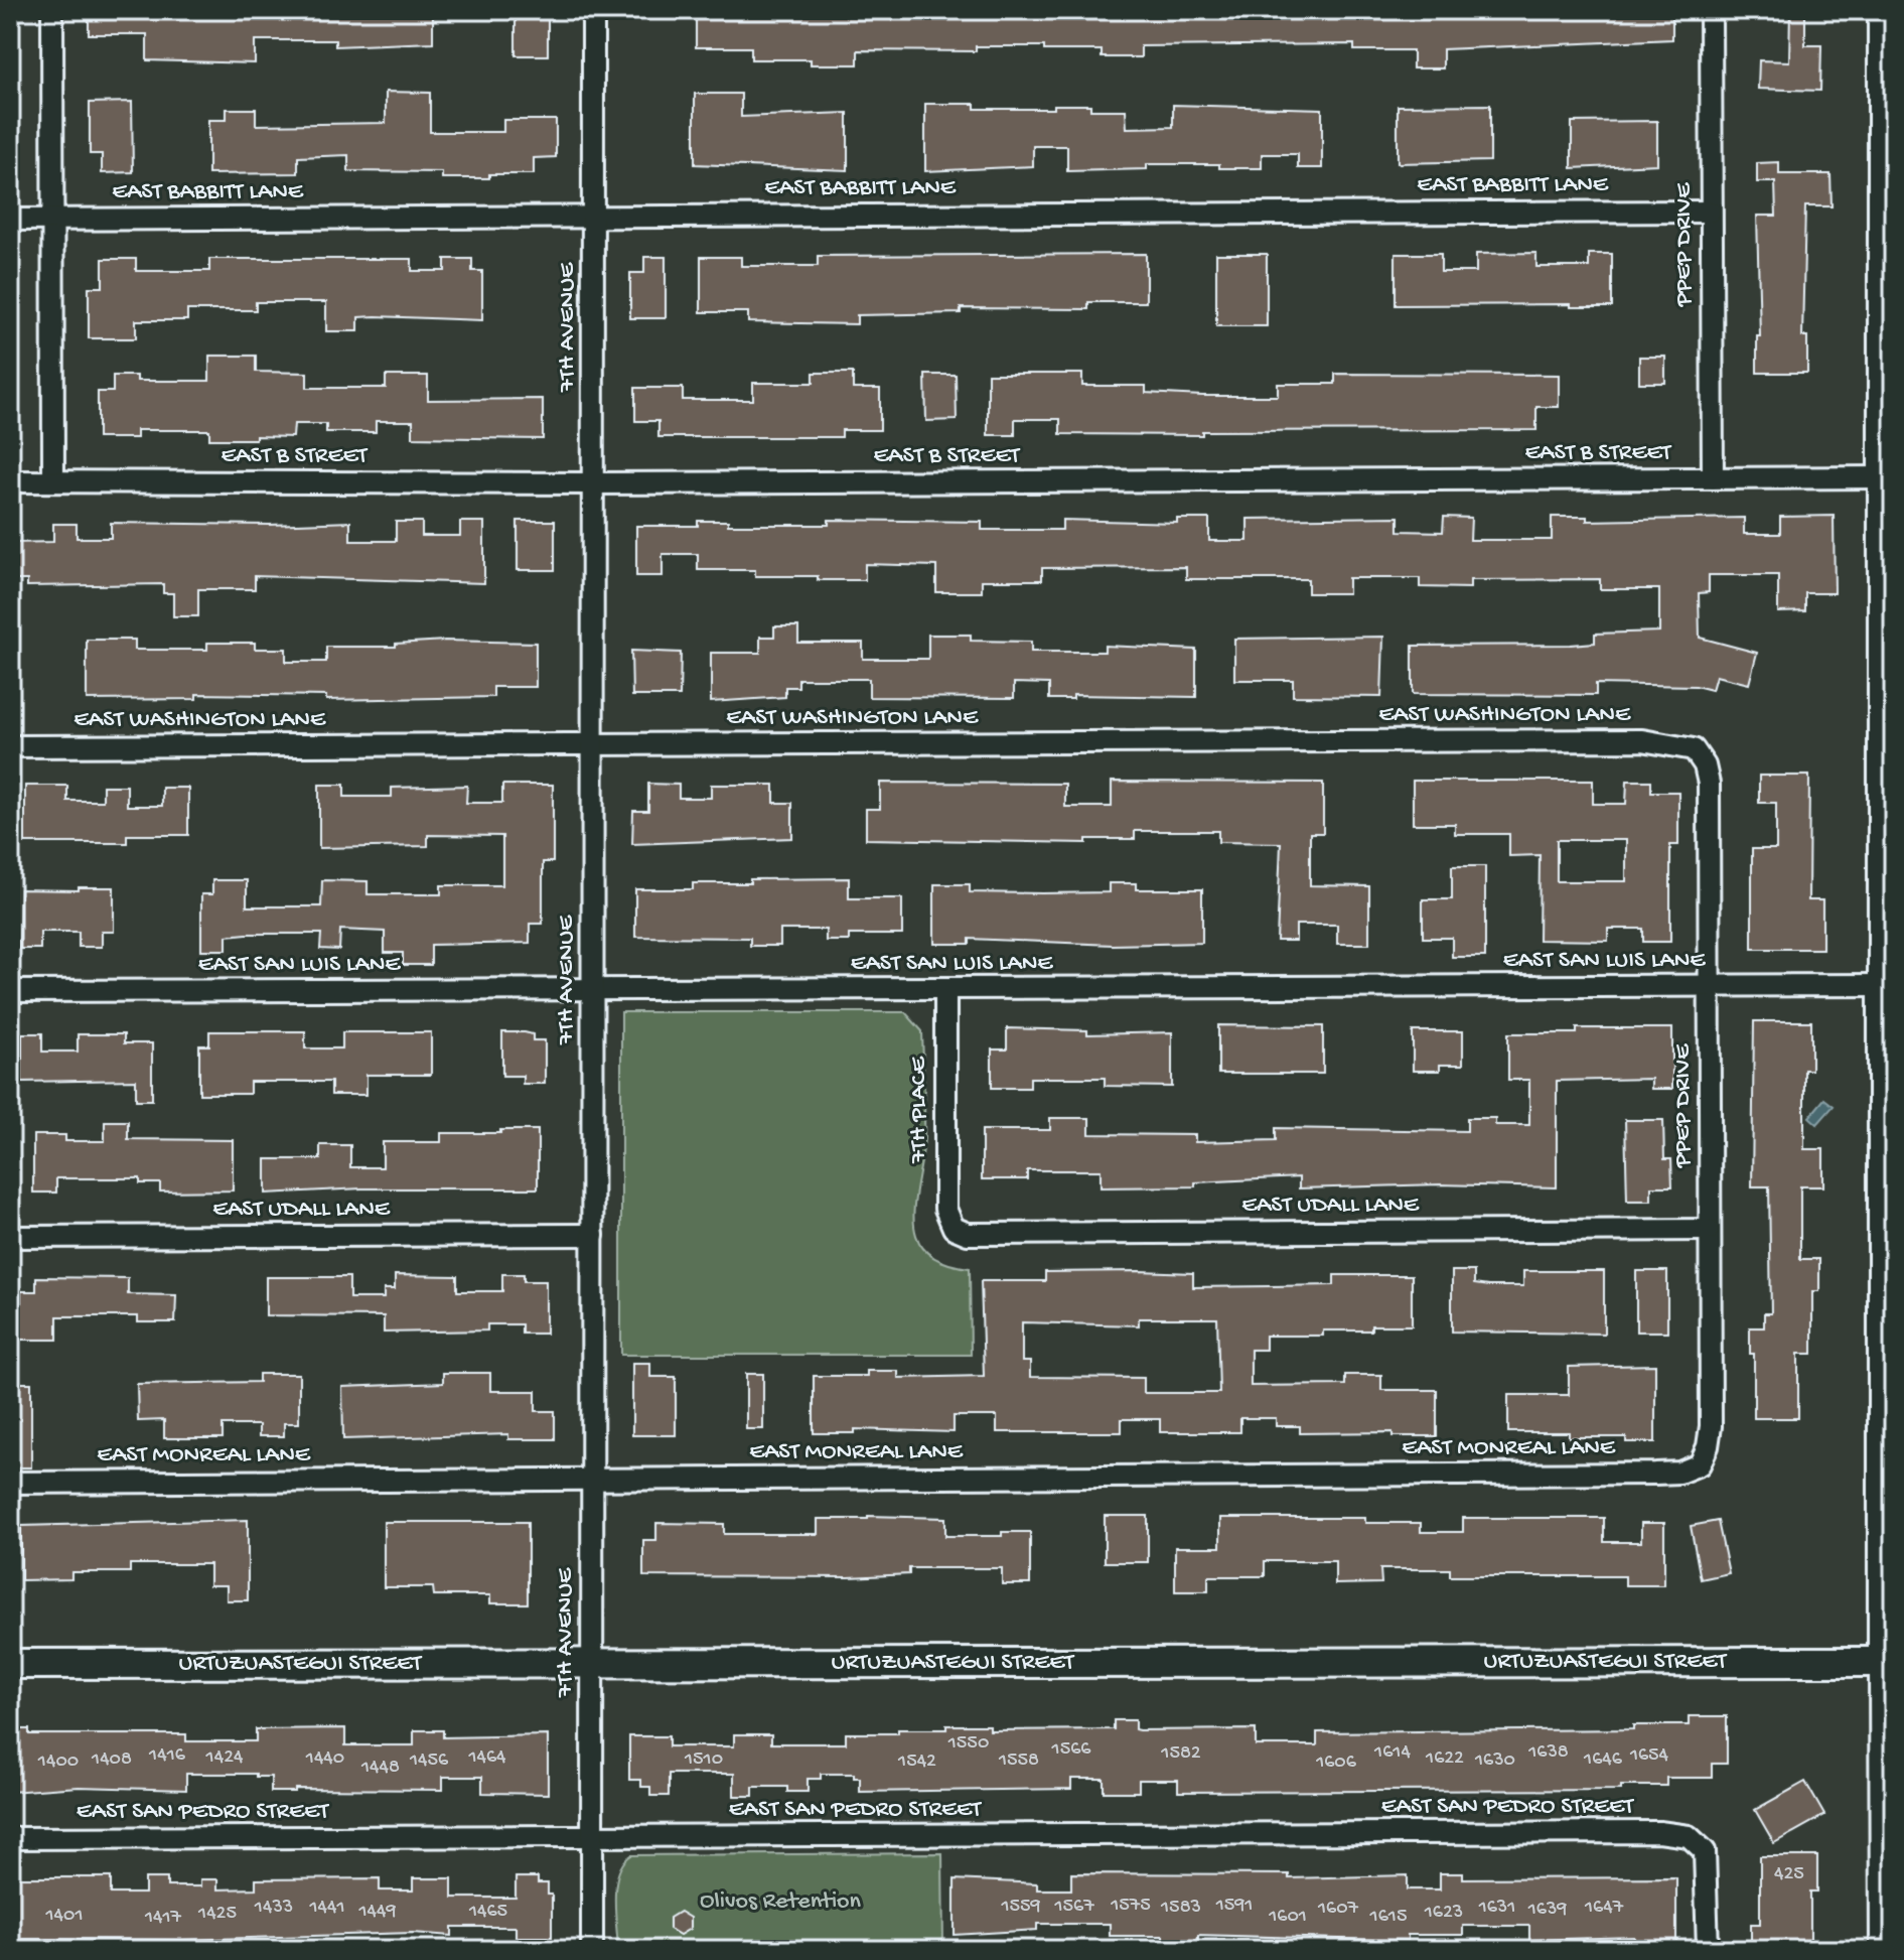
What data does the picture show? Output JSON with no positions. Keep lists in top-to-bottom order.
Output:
{
  "streets": {
    "main road": ["URTUZUASTEGUI STREET"],
    "street": [
      "EAST BABBITT LANE",
      "PPEP DRIVE",
      "7TH AVENUE",
      "EAST B STREET",
      "EAST WASHINGTON LANE",
      "EAST SAN LUIS LANE",
      "7TH PLACE",
      "EAST UDALL LANE",
      "EAST MONREAL LANE",
      "EAST SAN PEDRO STREET"
    ]
  },
  "crossings": [
    ["EAST BABBITT LANE", "PPEP DRIVE"],
    ["EAST BABBITT LANE", "7TH AVENUE"],
    ["PPEP DRIVE", "EAST B STREET"],
    ["PPEP DRIVE", "EAST WASHINGTON LANE"],
    ["PPEP DRIVE", "EAST SAN LUIS LANE"],
    ["PPEP DRIVE", "EAST UDALL LANE"],
    ["PPEP DRIVE", "EAST MONREAL LANE"],
    ["7TH AVENUE", "EAST B STREET"],
    ["7TH AVENUE", "EAST WASHINGTON LANE"],
    ["7TH AVENUE", "EAST SAN LUIS LANE"],
    ["7TH AVENUE", "EAST UDALL LANE"],
    ["7TH AVENUE", "EAST MONREAL LANE"],
    ["7TH AVENUE", "URTUZUASTEGUI STREET"],
    ["7TH AVENUE", "EAST SAN PEDRO STREET"],
    ["EAST SAN LUIS LANE", "7TH PLACE"],
    ["7TH PLACE", "EAST UDALL LANE"]
  ],
  "parks": ["Olivos Retention"],
  "house_numbers": [
    "1550",
    "1566",
    "1614",
    "1638",
    "1582",
    "1416",
    "1654",
    "1424",
    "1464",
    "1440",
    "1622",
    "1408",
    "1510",
    "1646",
    "1456",
    "1558",
    "1630",
    "1400",
    "1542",
    "1606",
    "1448",
    "425",
    "1575",
    "1591",
    "1559",
    "1567",
    "1433",
    "1441",
    "1583",
    "1631",
    "1647",
    "1607",
    "1639",
    "1449",
    "1465",
    "1623",
    "1425",
    "1401",
    "1601",
    "1615",
    "1417"
  ]
}
